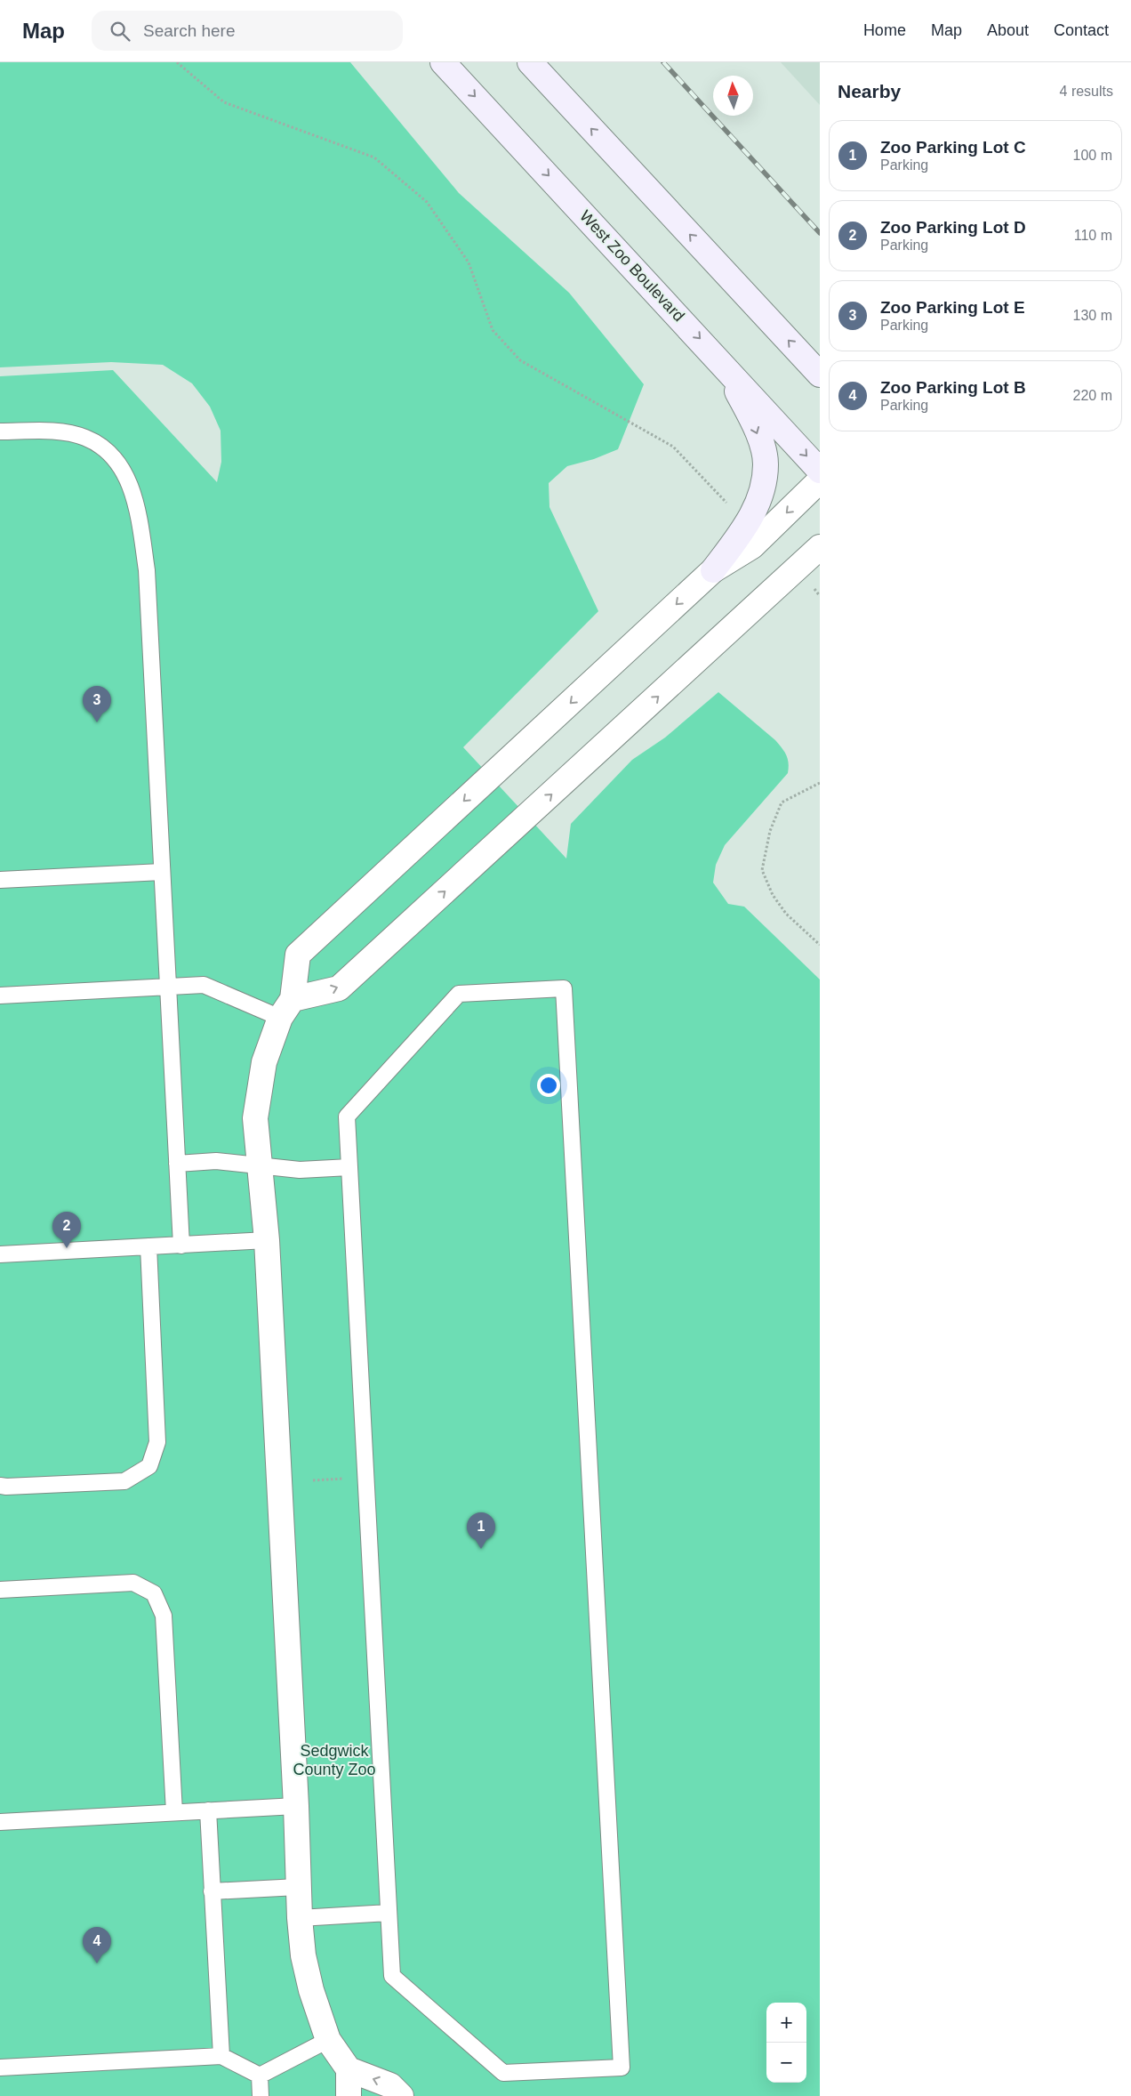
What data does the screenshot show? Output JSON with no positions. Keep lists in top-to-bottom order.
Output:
{
  "streets": {
    "main road": ["West Zoo Boulevard"]
  },
  "parks": ["Sedgwick County Zoo"],
  "north": "top",
  "page": {
    "header": "Map",
    "search": "Search here",
    "nav": [
      "Home",
      "Map",
      "About",
      "Contact"
    ],
    "heading": ["Nearby", "4 results"],
    "list": [
      {
        "mark": "1",
        "name": "Zoo Parking Lot C",
        "note": "Parking",
        "value": "100 m"
      },
      {
        "mark": "2",
        "name": "Zoo Parking Lot D",
        "note": "Parking",
        "value": "110 m"
      },
      {
        "mark": "3",
        "name": "Zoo Parking Lot E",
        "note": "Parking",
        "value": "130 m"
      },
      {
        "mark": "4",
        "name": "Zoo Parking Lot B",
        "note": "Parking",
        "value": "220 m"
      }
    ],
    "pins": [
      "3",
      "2",
      "1",
      "4"
    ],
    "map_buttons": ["+", "−"]
  }
}
